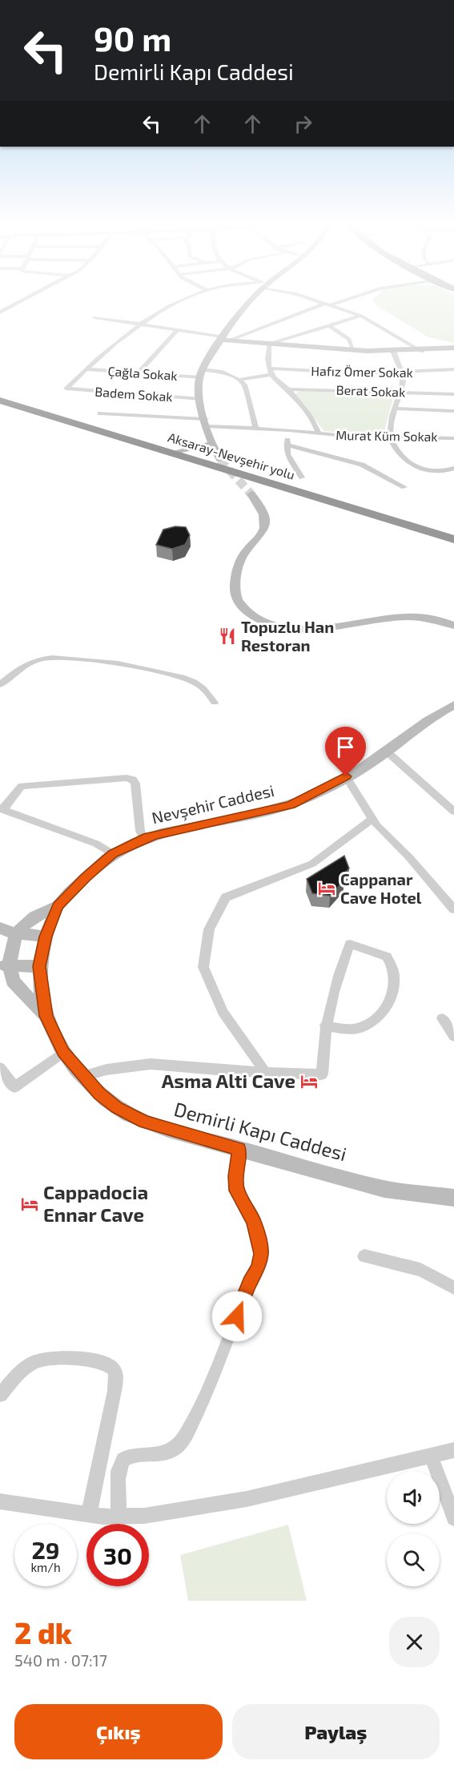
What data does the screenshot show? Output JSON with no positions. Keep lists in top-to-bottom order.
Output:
{
  "streets": {
    "highway": ["Aksaray-Nevşehir yolu"],
    "street": [
      "Hafız Ömer Sokak",
      "Çağla Sokak",
      "Berat Sokak",
      "Badem Sokak",
      "Murat Küm Sokak",
      "Nevşehir Caddesi",
      "Demirli Kapı Caddesi"
    ]
  },
  "crossings": [
    ["Hafız Ömer Sokak", "Çağla Sokak"],
    ["Çağla Sokak", "Badem Sokak"],
    ["Nevşehir Caddesi", "Demirli Kapı Caddesi"]
  ],
  "places": {
    "restaurant": ["Topuzlu Han Restoran"],
    "hotel": ["Cappanar Cave Hotel", "Asma Alti Cave", "Cappadocia Ennar Cave"]
  },
  "page": {
    "turn": ["90 m", "Demirli Kapı Caddesi"],
    "speed": "29 km/h",
    "limit": "30",
    "heading": ["2 dk", "540 m · 07:17"],
    "buttons": ["Çıkış", "Paylaş"]
  }
}
